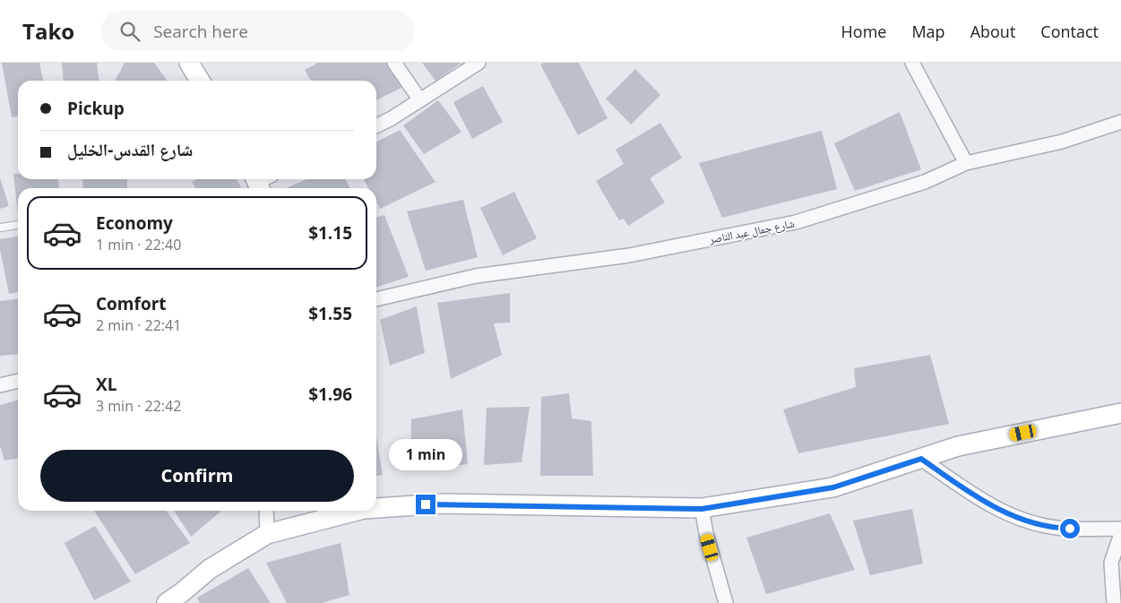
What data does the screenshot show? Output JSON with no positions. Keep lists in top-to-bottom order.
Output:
{
  "streets": {
    "street": ["شارع جمال عبد الناصر"]
  },
  "page": {
    "header": "Tako",
    "search": "Search here",
    "nav": [
      "Home",
      "Map",
      "About",
      "Contact"
    ],
    "banner": ["Pickup", "شارع القدس-الخليل"],
    "list": [
      {
        "name": "Economy",
        "note": "1 min · 22:40",
        "value": "$1.15"
      },
      {
        "name": "Comfort",
        "note": "2 min · 22:41",
        "value": "$1.55"
      },
      {
        "name": "XL",
        "note": "3 min · 22:42",
        "value": "$1.96"
      }
    ],
    "bubble": "1 min",
    "buttons": "Confirm"
  }
}
